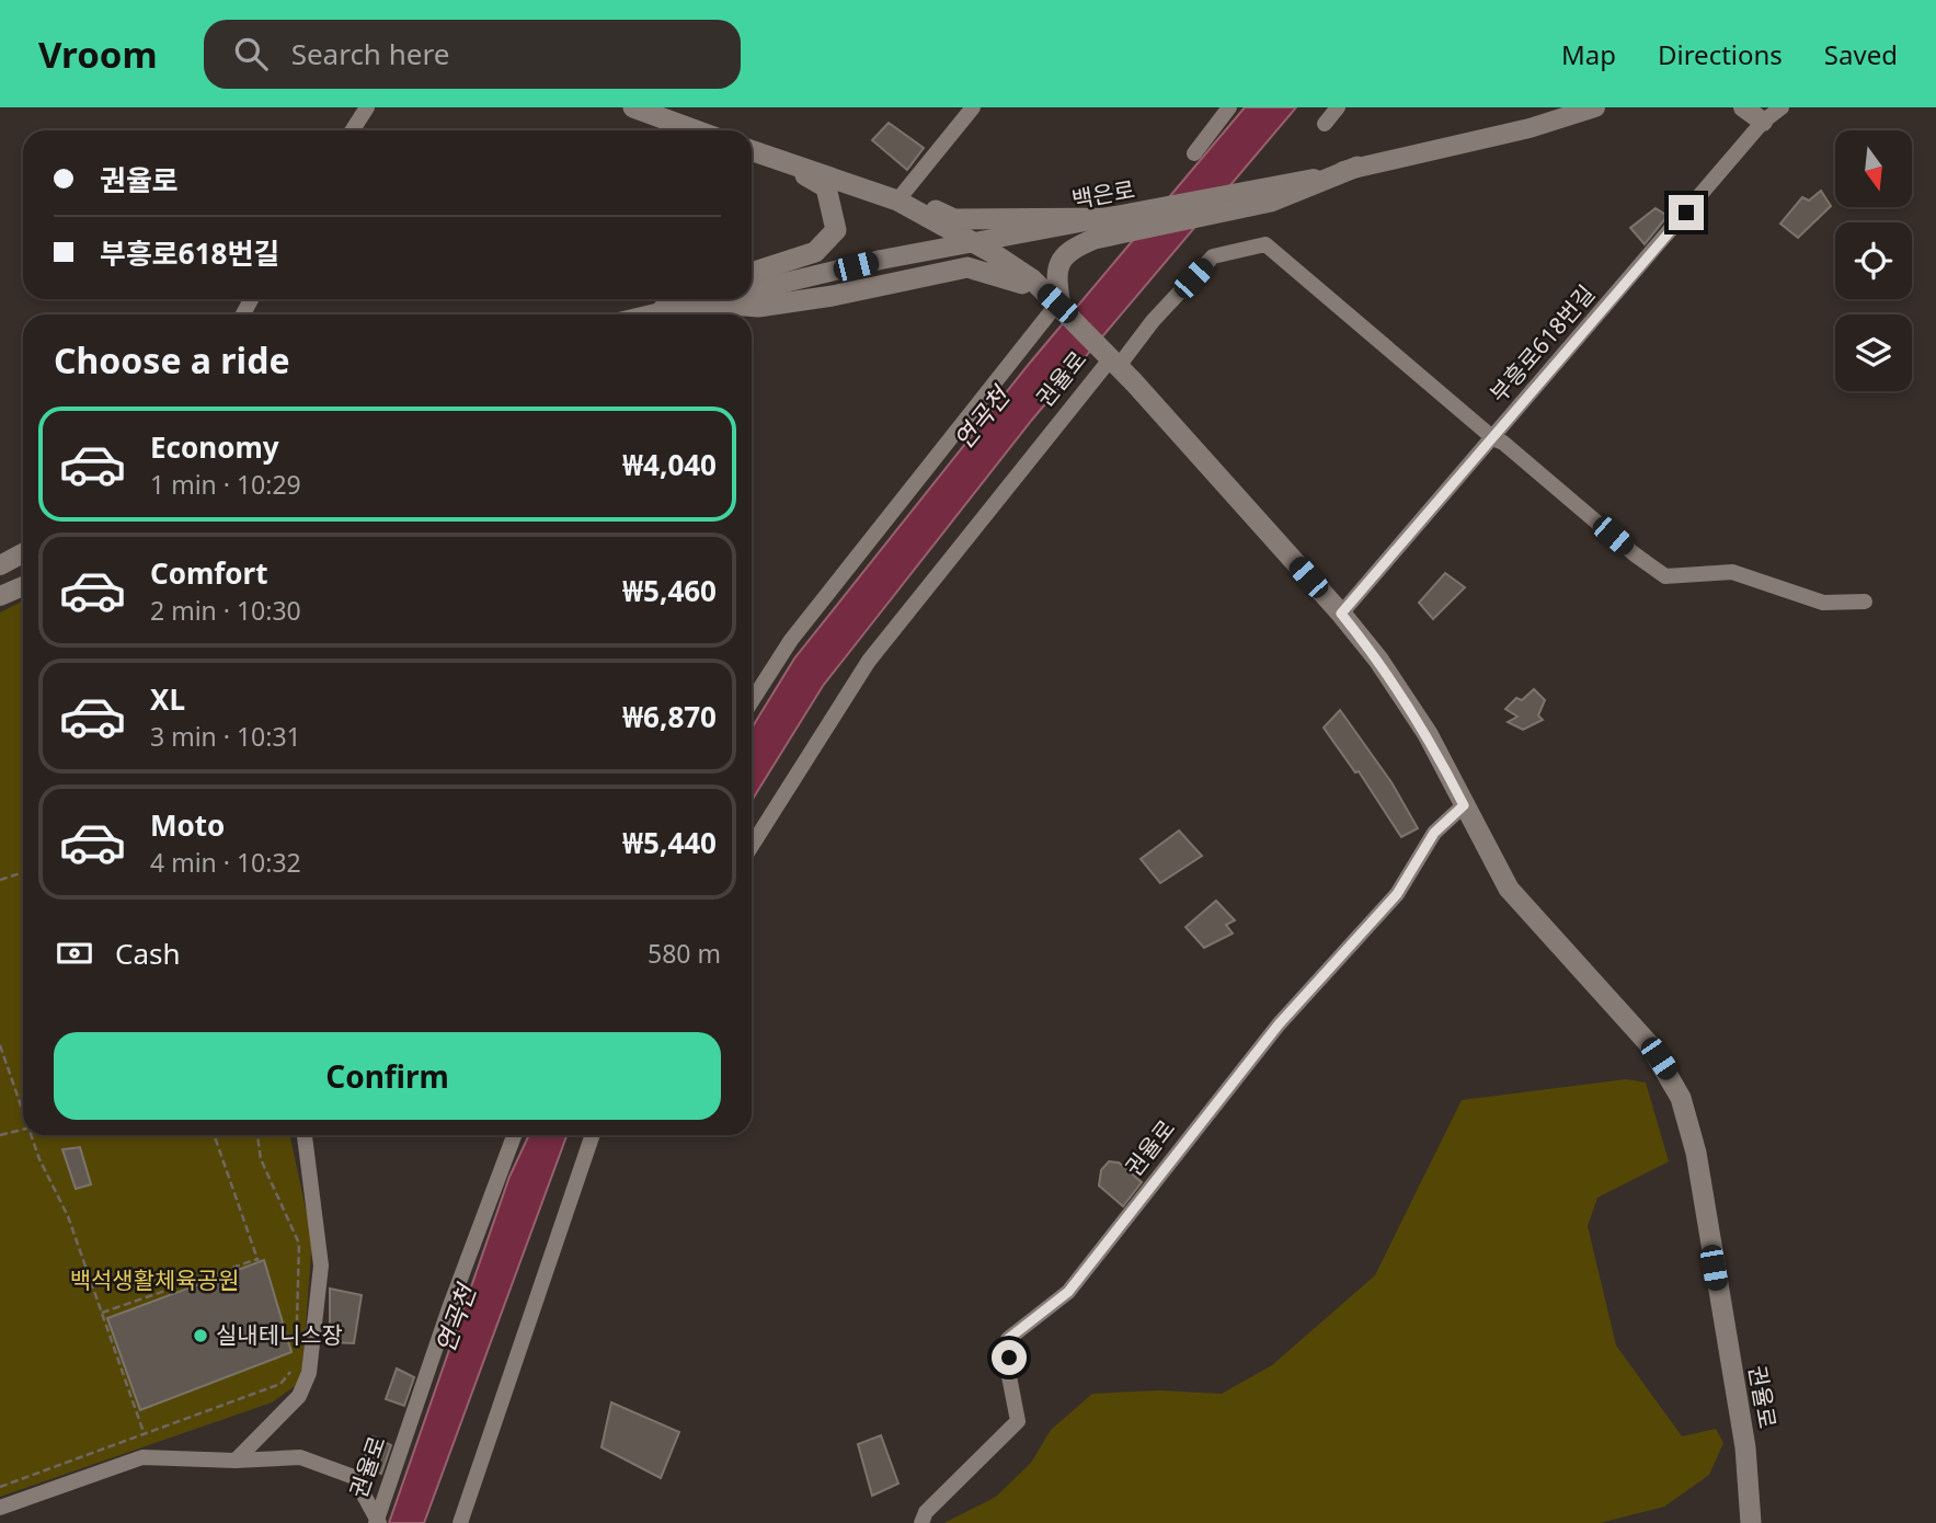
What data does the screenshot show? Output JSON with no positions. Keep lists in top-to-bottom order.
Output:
{
  "streets": {
    "main road": ["권율로"],
    "street": ["백은로", "부흥로618번길"]
  },
  "crossings": [
    ["부흥로618번길", "권율로"]
  ],
  "water": ["연곡천"],
  "parks": ["백석생활체육공원"],
  "places": ["실내테니스장"],
  "north": "bottom",
  "page": {
    "header": "Vroom",
    "search": "Search here",
    "nav": ["Map", "Directions", "Saved"],
    "banner": ["권율로", "부흥로618번길"],
    "heading": "Choose a ride",
    "list": [
      {
        "name": "Economy",
        "note": "1 min · 10:29",
        "value": "₩4,040"
      },
      {
        "name": "Comfort",
        "note": "2 min · 10:30",
        "value": "₩5,460"
      },
      {
        "name": "XL",
        "note": "3 min · 10:31",
        "value": "₩6,870"
      },
      {
        "name": "Moto",
        "note": "4 min · 10:32",
        "value": "₩5,440"
      }
    ],
    "pay": ["Cash", "580 m"],
    "buttons": "Confirm"
  }
}
